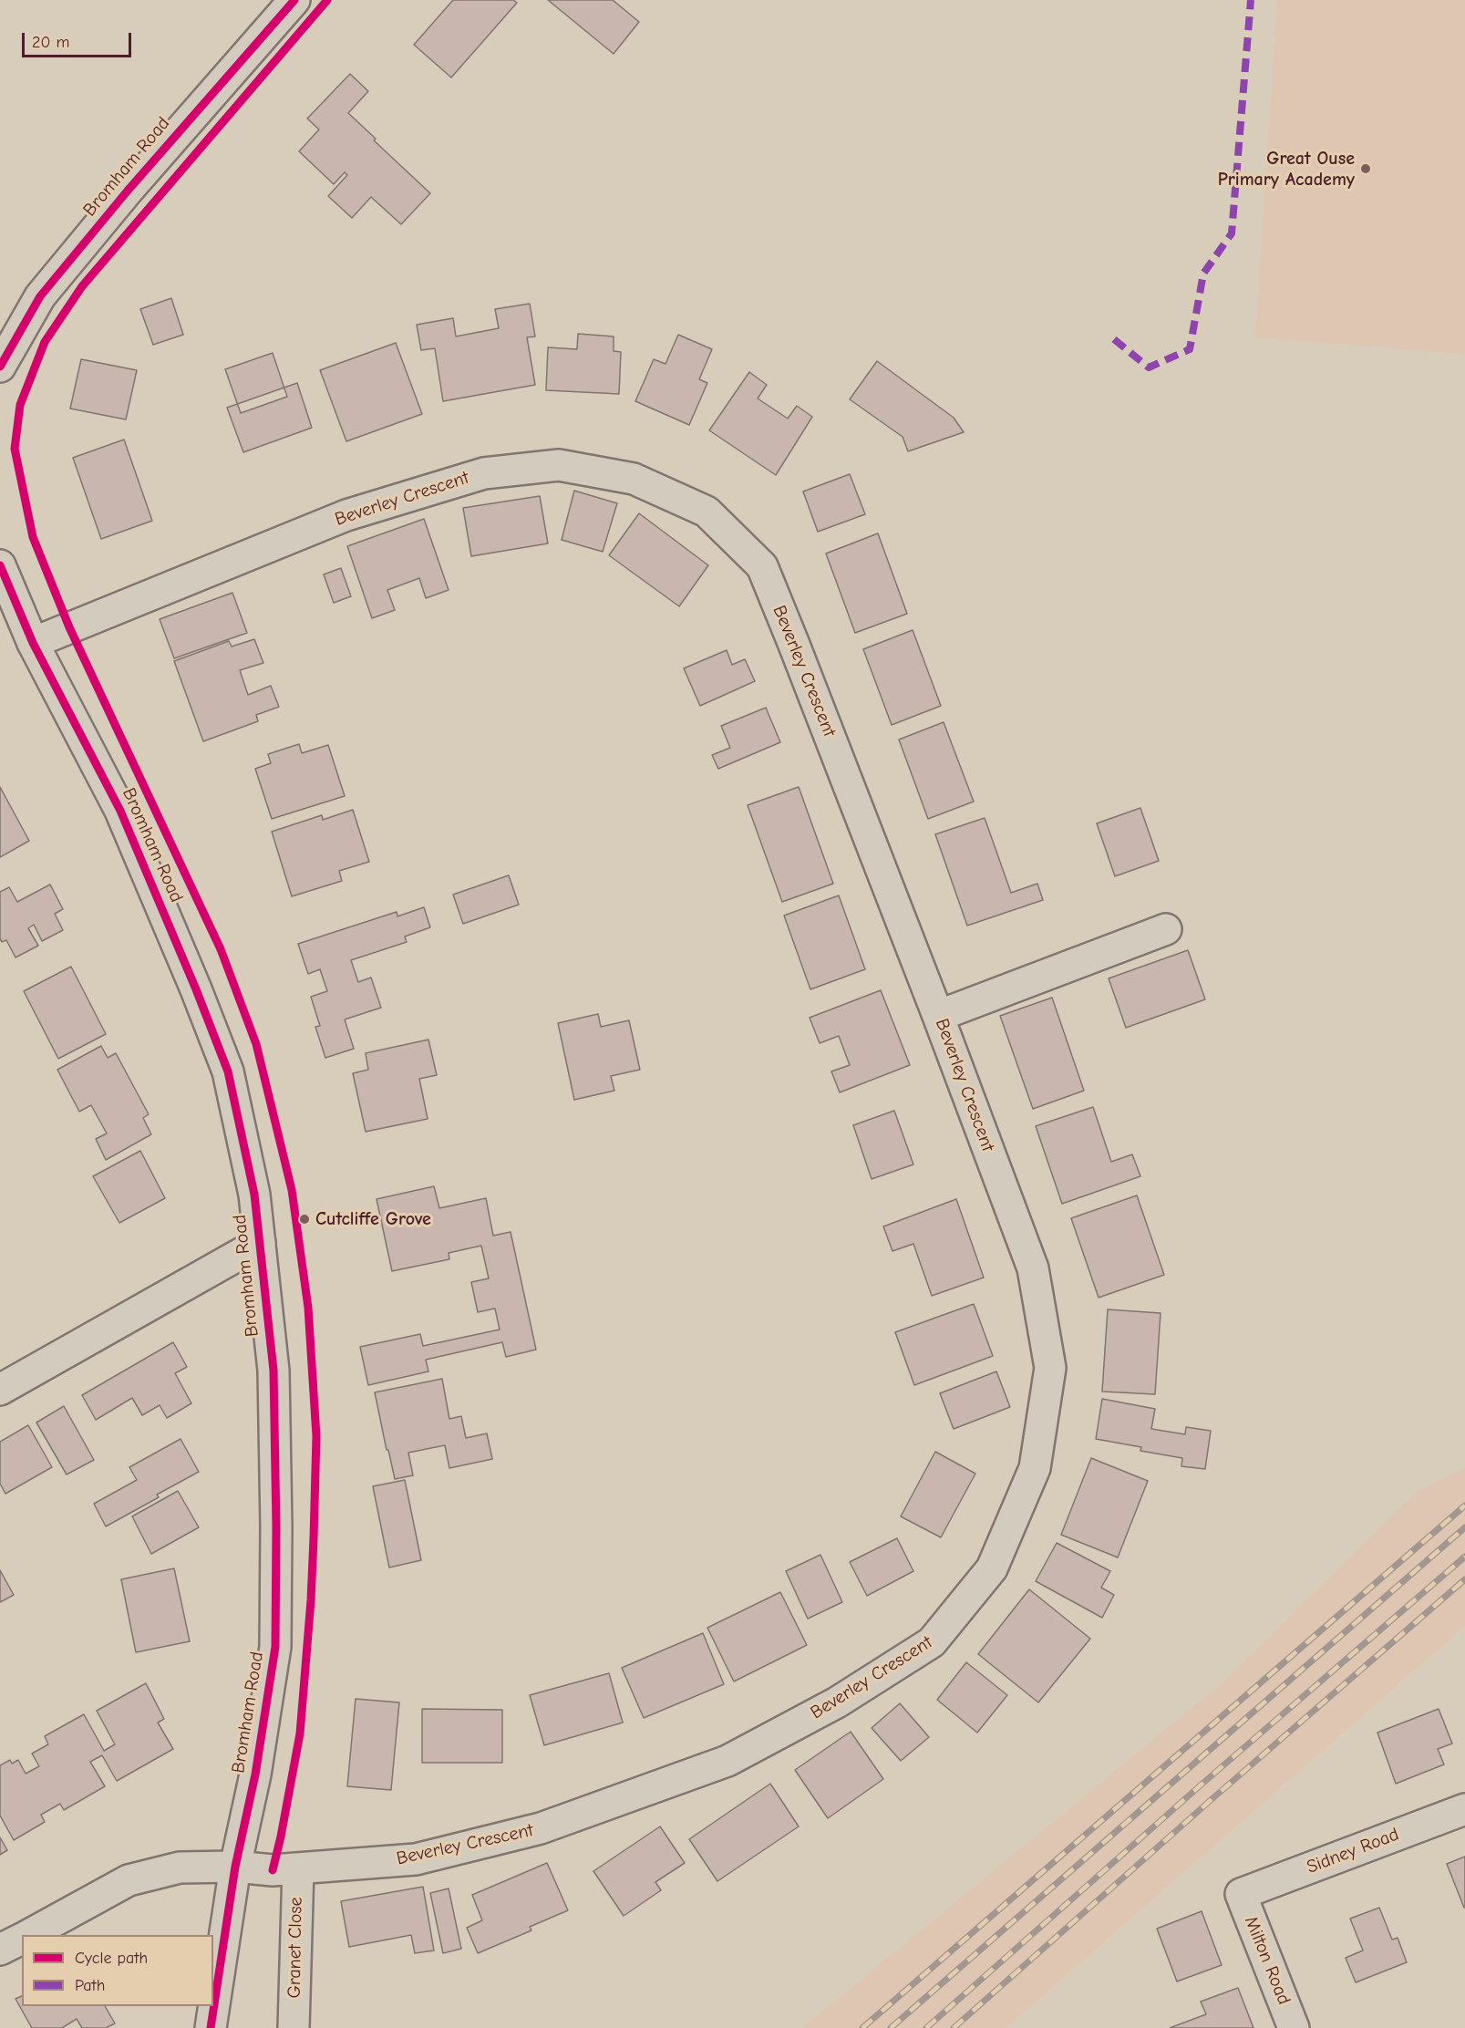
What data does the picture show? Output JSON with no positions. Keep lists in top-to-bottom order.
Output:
{
  "streets": {
    "street": [
      "Bromham Road",
      "Beverley Crescent",
      "Sidney Road",
      "Granet Close",
      "Milton Road"
    ]
  },
  "crossings": [
    ["Bromham Road", "Beverley Crescent"],
    ["Beverley Crescent", "Granet Close"],
    ["Sidney Road", "Milton Road"]
  ],
  "places": ["Great Ouse Primary Academy", "Cutcliffe Grove"],
  "legend": ["Cycle path", "Path"],
  "scale_bar": "20 m"
}
